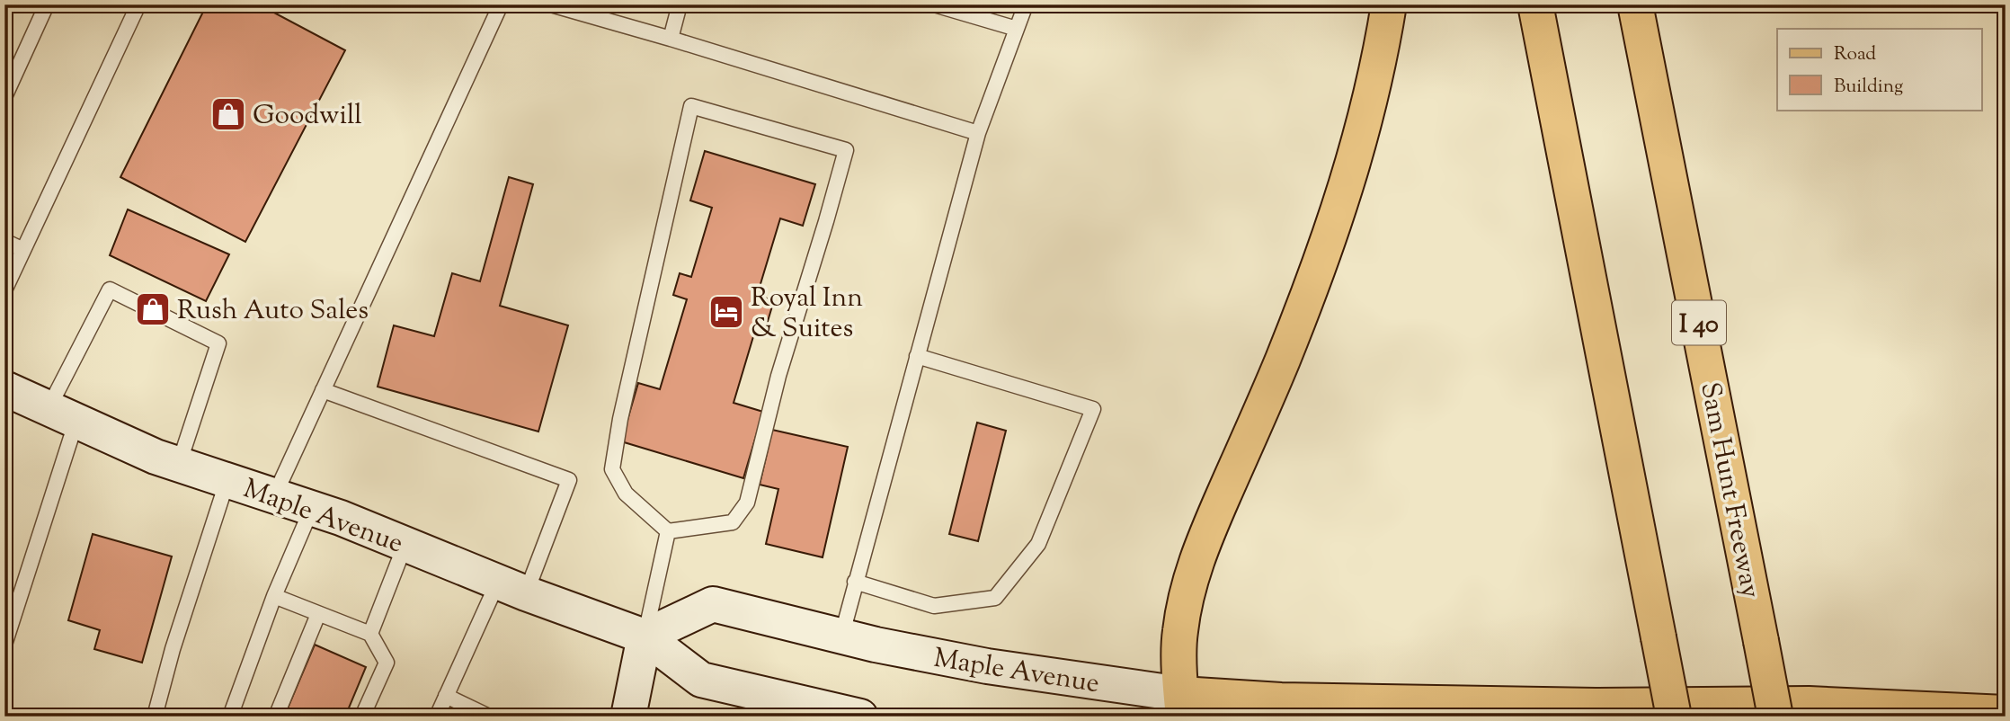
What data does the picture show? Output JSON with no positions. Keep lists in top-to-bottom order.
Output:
{
  "streets": {
    "main road": ["I 40", "Sam Hunt Freeway", "Maple Avenue"]
  },
  "places": {
    "shop": ["Goodwill", "Rush Auto Sales"],
    "hotel": ["Royal Inn & Suites"]
  },
  "legend": ["Road", "Building"]
}
